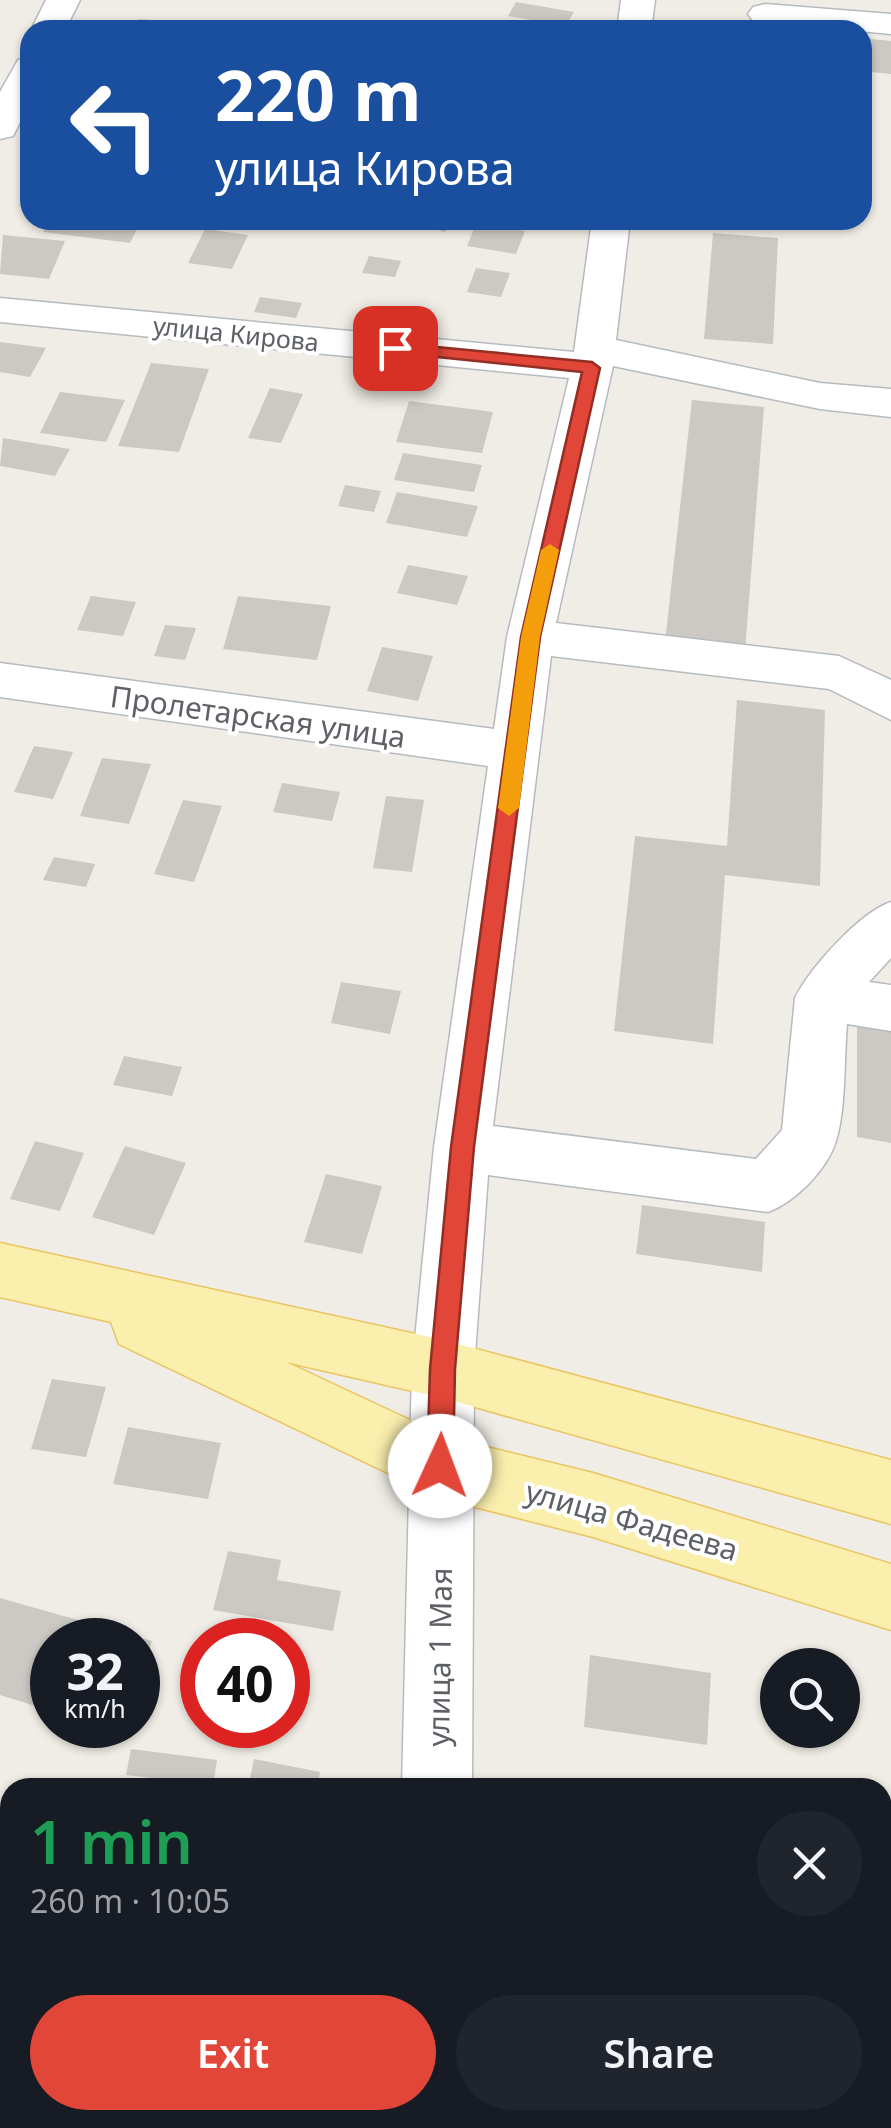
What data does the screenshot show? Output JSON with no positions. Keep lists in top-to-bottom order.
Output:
{
  "streets": {
    "main road": ["улица Фадеева"],
    "street": ["улица Кирова", "Пролетарская улица", "улица 1 Мая"]
  },
  "crossings": [
    ["улица Кирова", "улица 1 Мая"],
    ["Пролетарская улица", "улица 1 Мая"],
    ["улица Фадеева", "улица 1 Мая"]
  ],
  "page": {
    "turn": ["220 m", "улица Кирова"],
    "speed": "32 km/h",
    "limit": "40",
    "heading": ["1 min", "260 m · 10:05"],
    "buttons": ["Exit", "Share"]
  }
}
